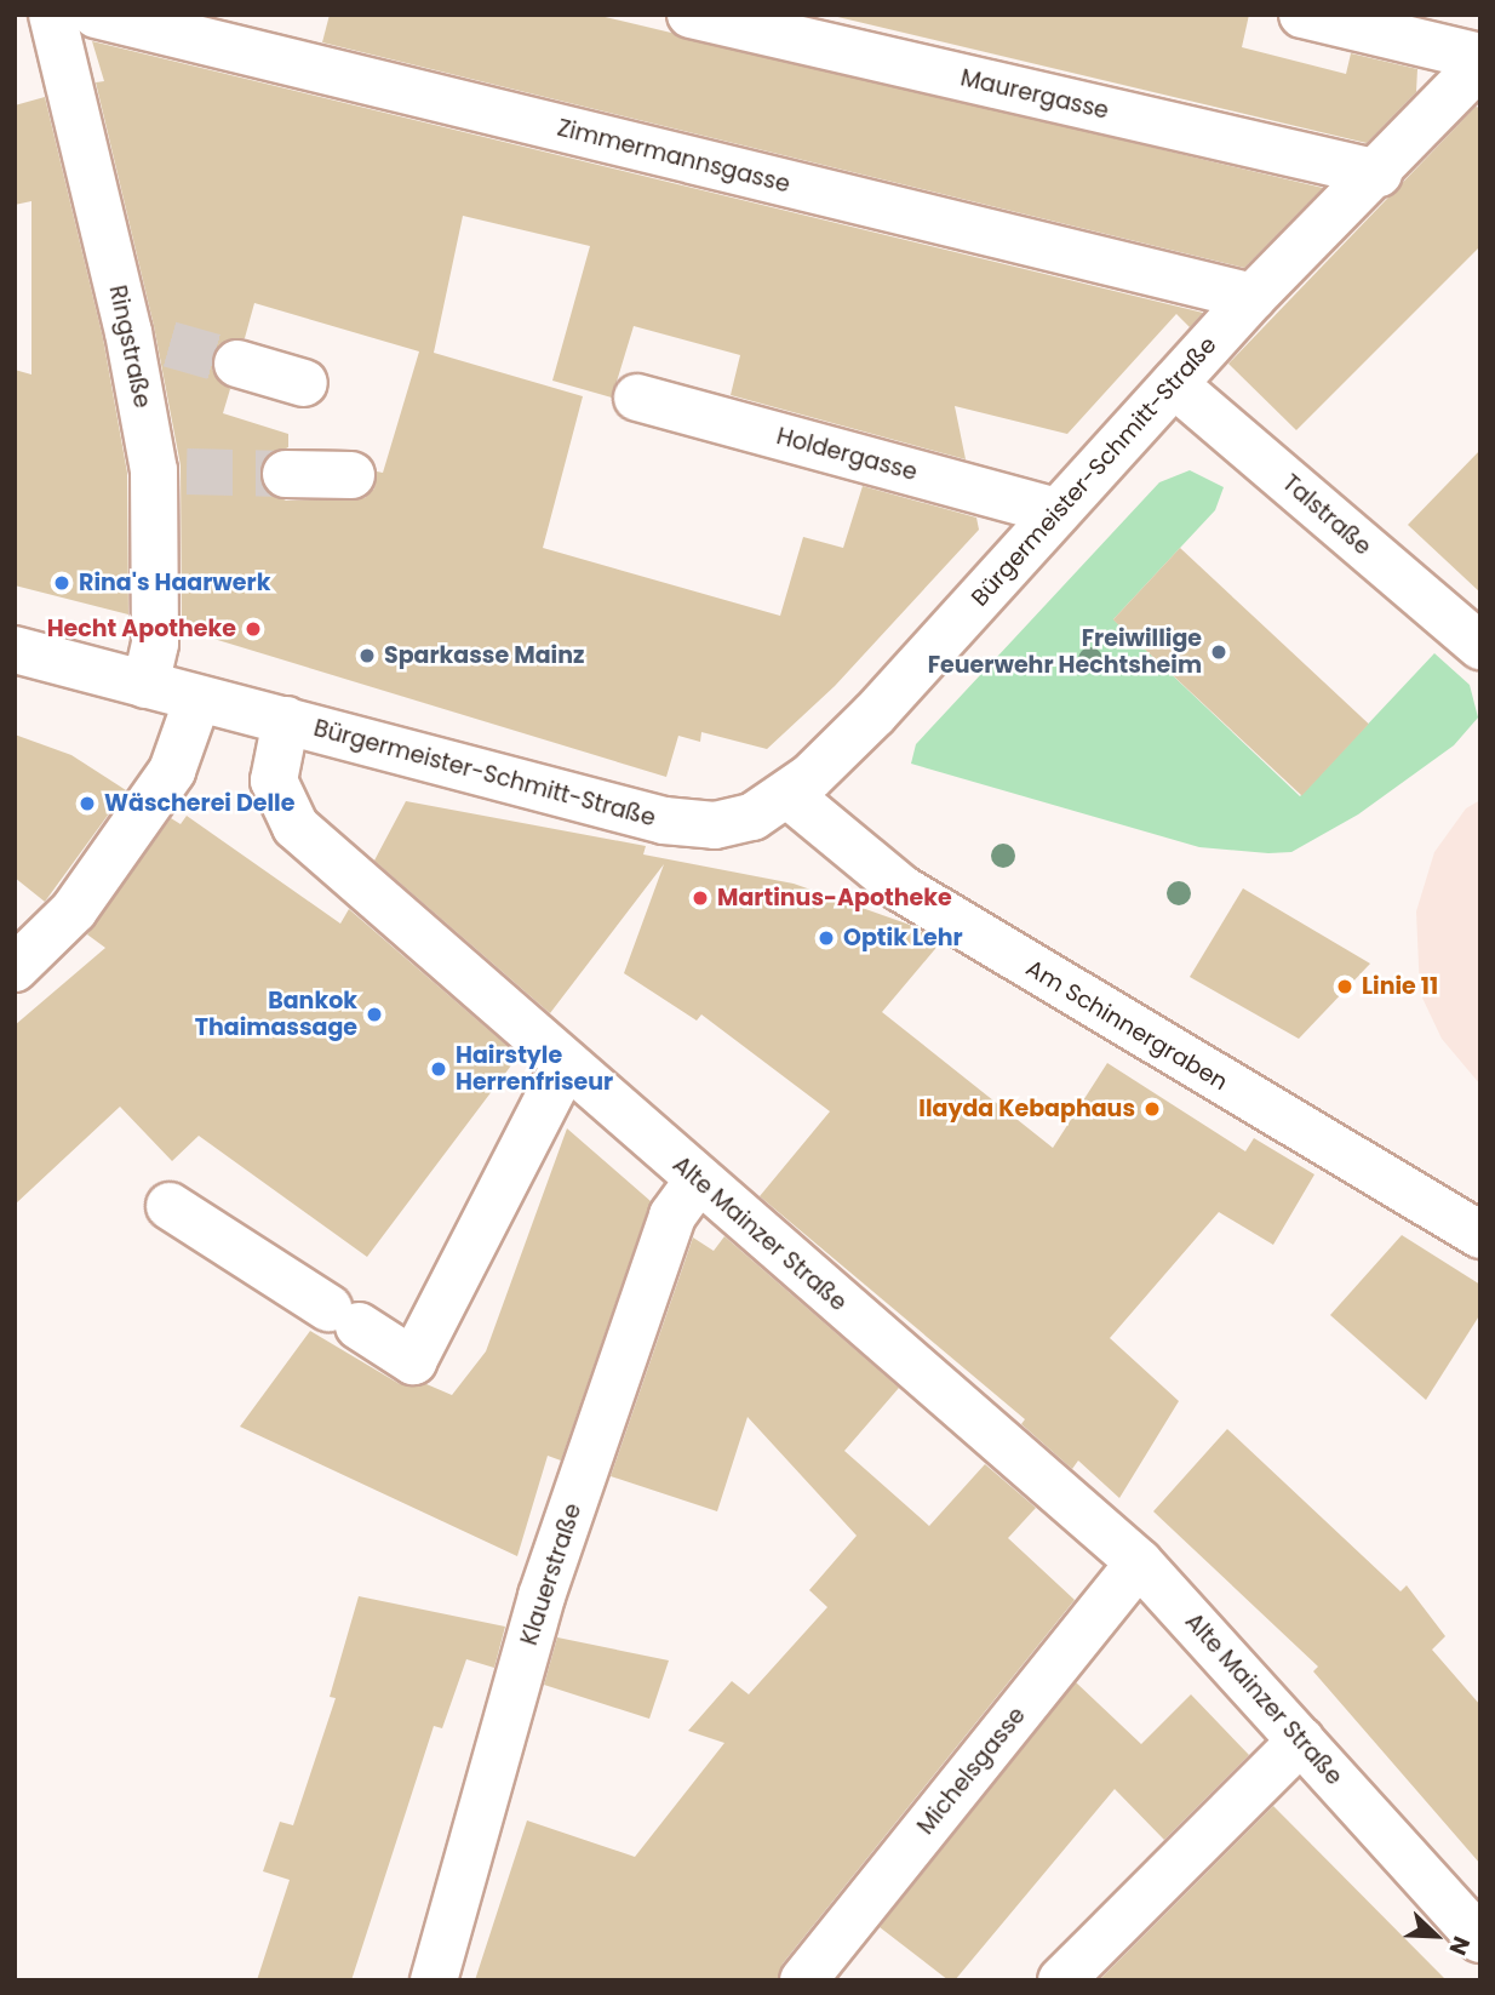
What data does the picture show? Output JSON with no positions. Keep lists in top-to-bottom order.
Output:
{
  "streets": {
    "street": [
      "Maurergasse",
      "Zimmermannsgasse",
      "Ringstraße",
      "Holdergasse",
      "Bürgermeister-Schmitt-Straße",
      "Talstraße",
      "Am Schinnergraben",
      "Alte Mainzer Straße",
      "Klauerstraße",
      "Michelsgasse"
    ]
  },
  "crossings": [
    ["Maurergasse", "Bürgermeister-Schmitt-Straße"],
    ["Zimmermannsgasse", "Bürgermeister-Schmitt-Straße"],
    ["Holdergasse", "Bürgermeister-Schmitt-Straße"],
    ["Bürgermeister-Schmitt-Straße", "Talstraße"],
    ["Bürgermeister-Schmitt-Straße", "Am Schinnergraben"],
    ["Bürgermeister-Schmitt-Straße", "Alte Mainzer Straße"],
    ["Alte Mainzer Straße", "Klauerstraße"],
    ["Alte Mainzer Straße", "Michelsgasse"]
  ],
  "places": [
    "Rina's Haarwerk",
    "Hecht Apotheke",
    "Freiwillige Feuerwehr Hechtsheim",
    "Sparkasse Mainz",
    "Wäscherei Delle",
    "Martinus-Apotheke",
    "Optik Lehr",
    "Linie 11",
    "Bankok Thaimassage",
    "Hairstyle Herrenfriseur",
    "Ilayda Kebaphaus"
  ],
  "north": "bottom right"
}
